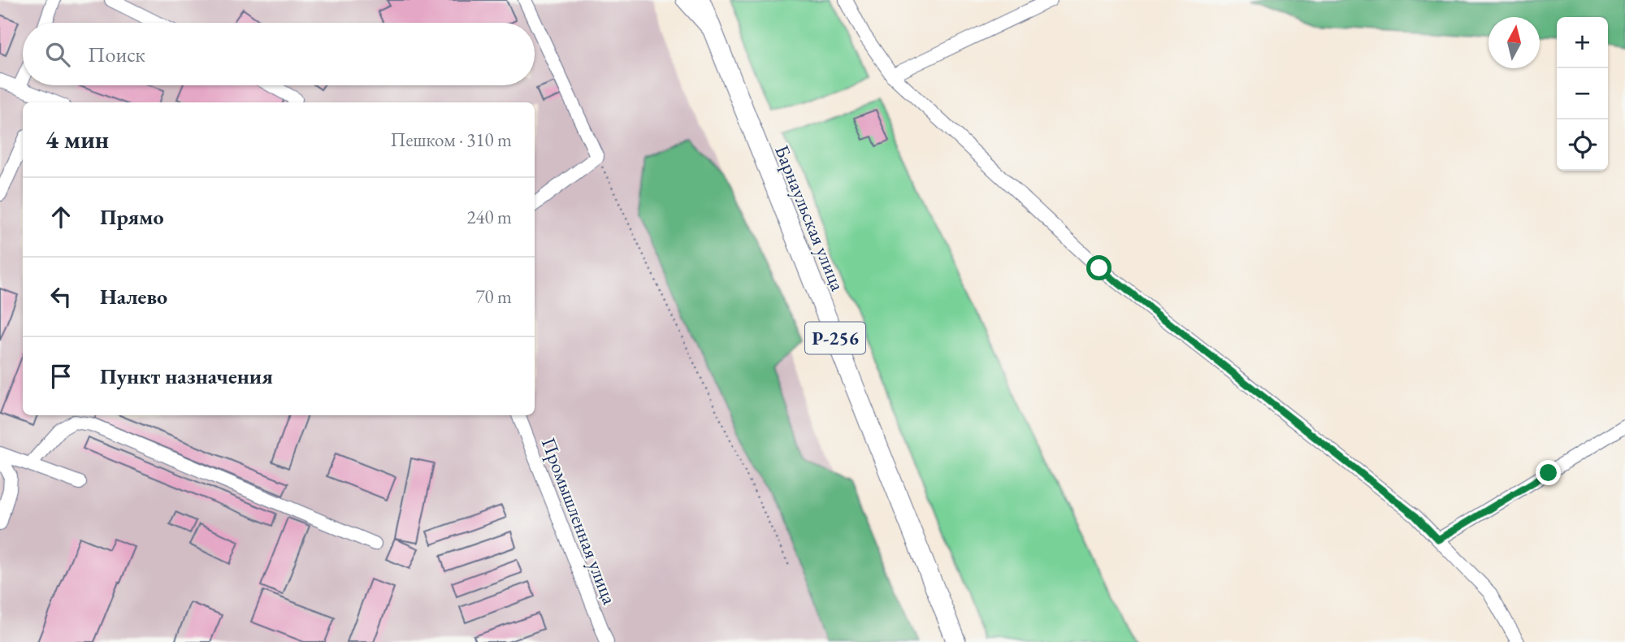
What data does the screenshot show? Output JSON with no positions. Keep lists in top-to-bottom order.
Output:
{
  "streets": {
    "highway": ["Барнаульская улица", "Р-256"],
    "street": ["Промышленная улица"]
  },
  "north": "top",
  "page": {
    "map_buttons": ["+", "−"],
    "search": "Поиск",
    "heading": ["4 мин", "Пешком · 310 m"],
    "list": [
      ["Прямо", "240 m"],
      ["Налево", "70 m"],
      "Пункт назначения"
    ]
  }
}
